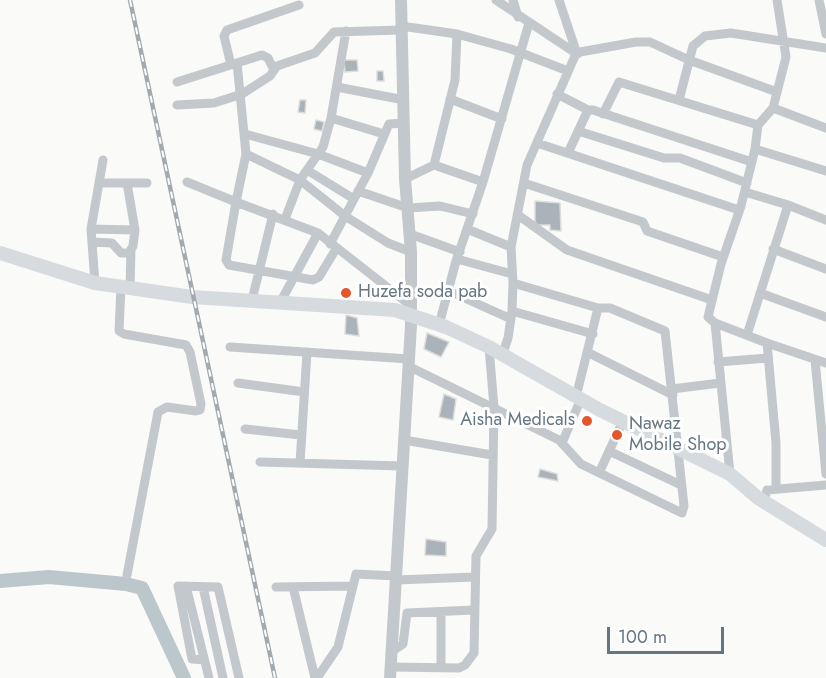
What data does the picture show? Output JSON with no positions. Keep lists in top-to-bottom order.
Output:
{
  "places": ["Huzefa soda pab", "Aisha Medicals", "Nawaz Mobile Shop"],
  "scale_bar": "100 m"
}
